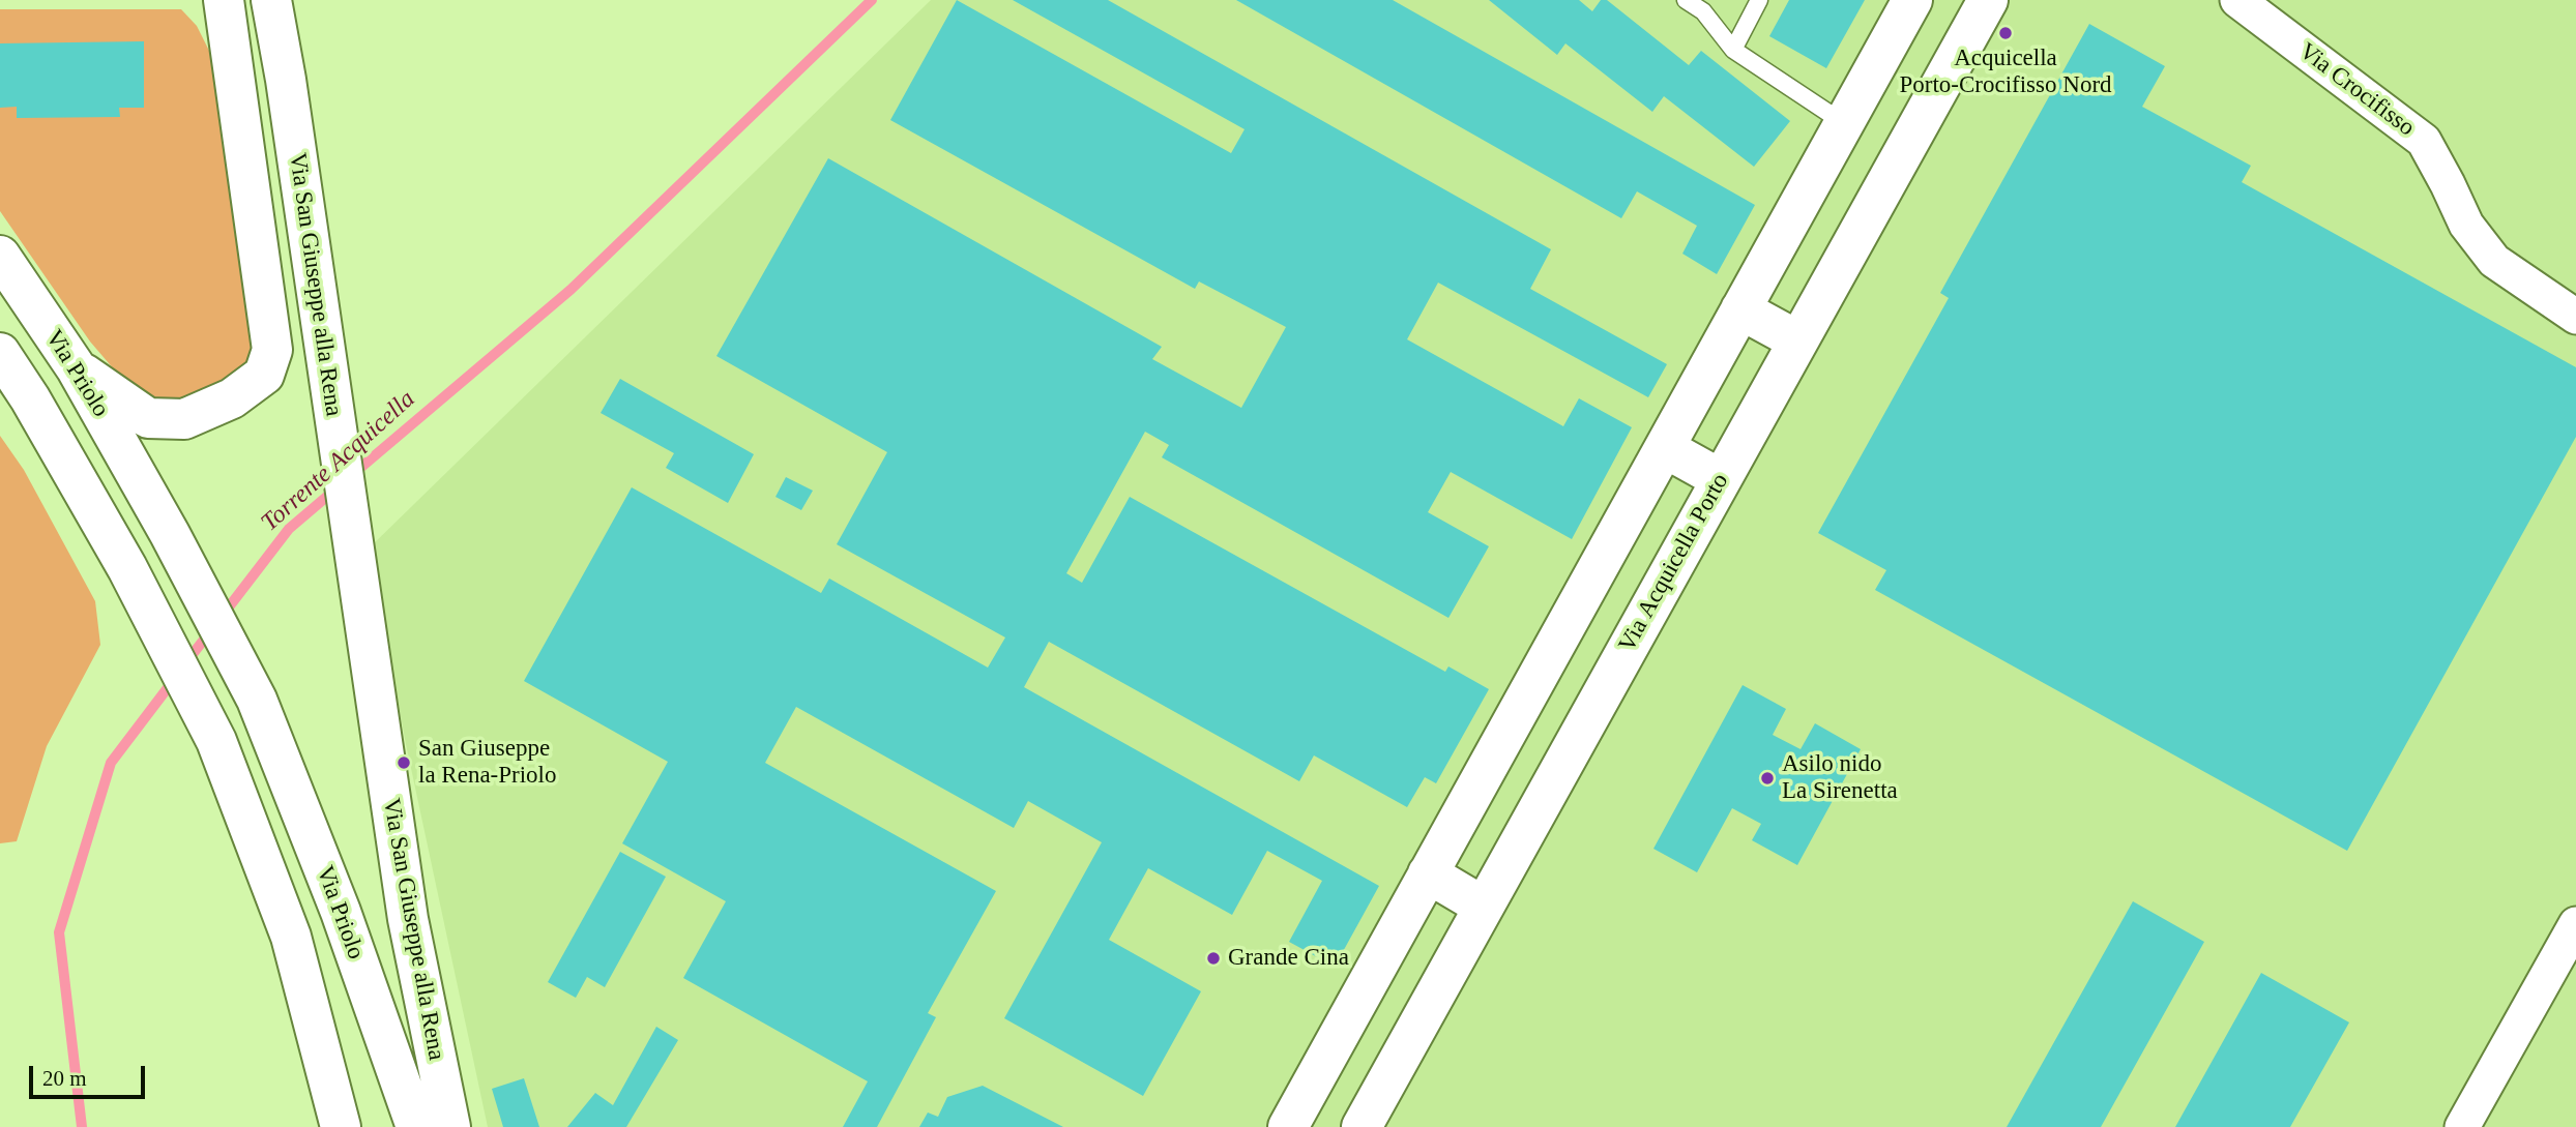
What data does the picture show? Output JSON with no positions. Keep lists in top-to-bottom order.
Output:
{
  "streets": {
    "main road": ["Via San Giuseppe alla Rena", "Via Priolo", "Via Acquicella Porto"],
    "street": ["Via Crocifisso"]
  },
  "water": ["Torrente Acquicella"],
  "places": [
    "Acquicella Porto-Crocifisso Nord",
    "San Giuseppe la Rena-Priolo",
    "Asilo nido La Sirenetta",
    "Grande Cina"
  ],
  "scale_bar": "20 m"
}
